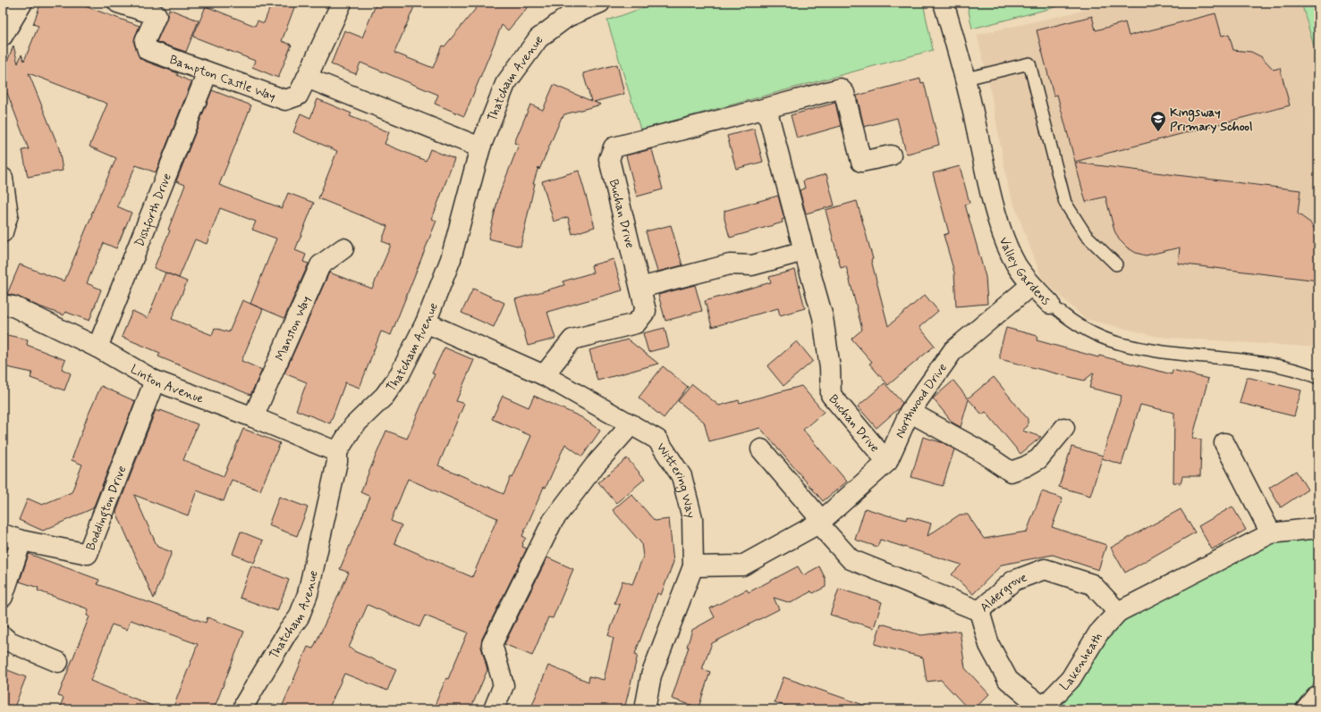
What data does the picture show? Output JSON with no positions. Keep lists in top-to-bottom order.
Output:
{
  "streets": {
    "street": [
      "Bampton Castle Way",
      "Thatcham Avenue",
      "Dishforth Drive",
      "Buchan Drive",
      "Valley Gardens",
      "Manston Way",
      "Linton Avenue",
      "Northwood Drive",
      "Wittering Way",
      "Boddington Drive",
      "Aldergrove",
      "Lakenheath"
    ]
  },
  "crossings": [
    ["Bampton Castle Way", "Dishforth Drive"],
    ["Thatcham Avenue", "Linton Avenue"],
    ["Thatcham Avenue", "Wittering Way"],
    ["Dishforth Drive", "Linton Avenue"],
    ["Buchan Drive", "Northwood Drive"],
    ["Buchan Drive", "Wittering Way"],
    ["Valley Gardens", "Northwood Drive"],
    ["Manston Way", "Linton Avenue"],
    ["Linton Avenue", "Boddington Drive"],
    ["Northwood Drive", "Aldergrove"],
    ["Aldergrove", "Lakenheath"]
  ],
  "places": {
    "school or university": ["Kingsway Primary School"]
  }
}
